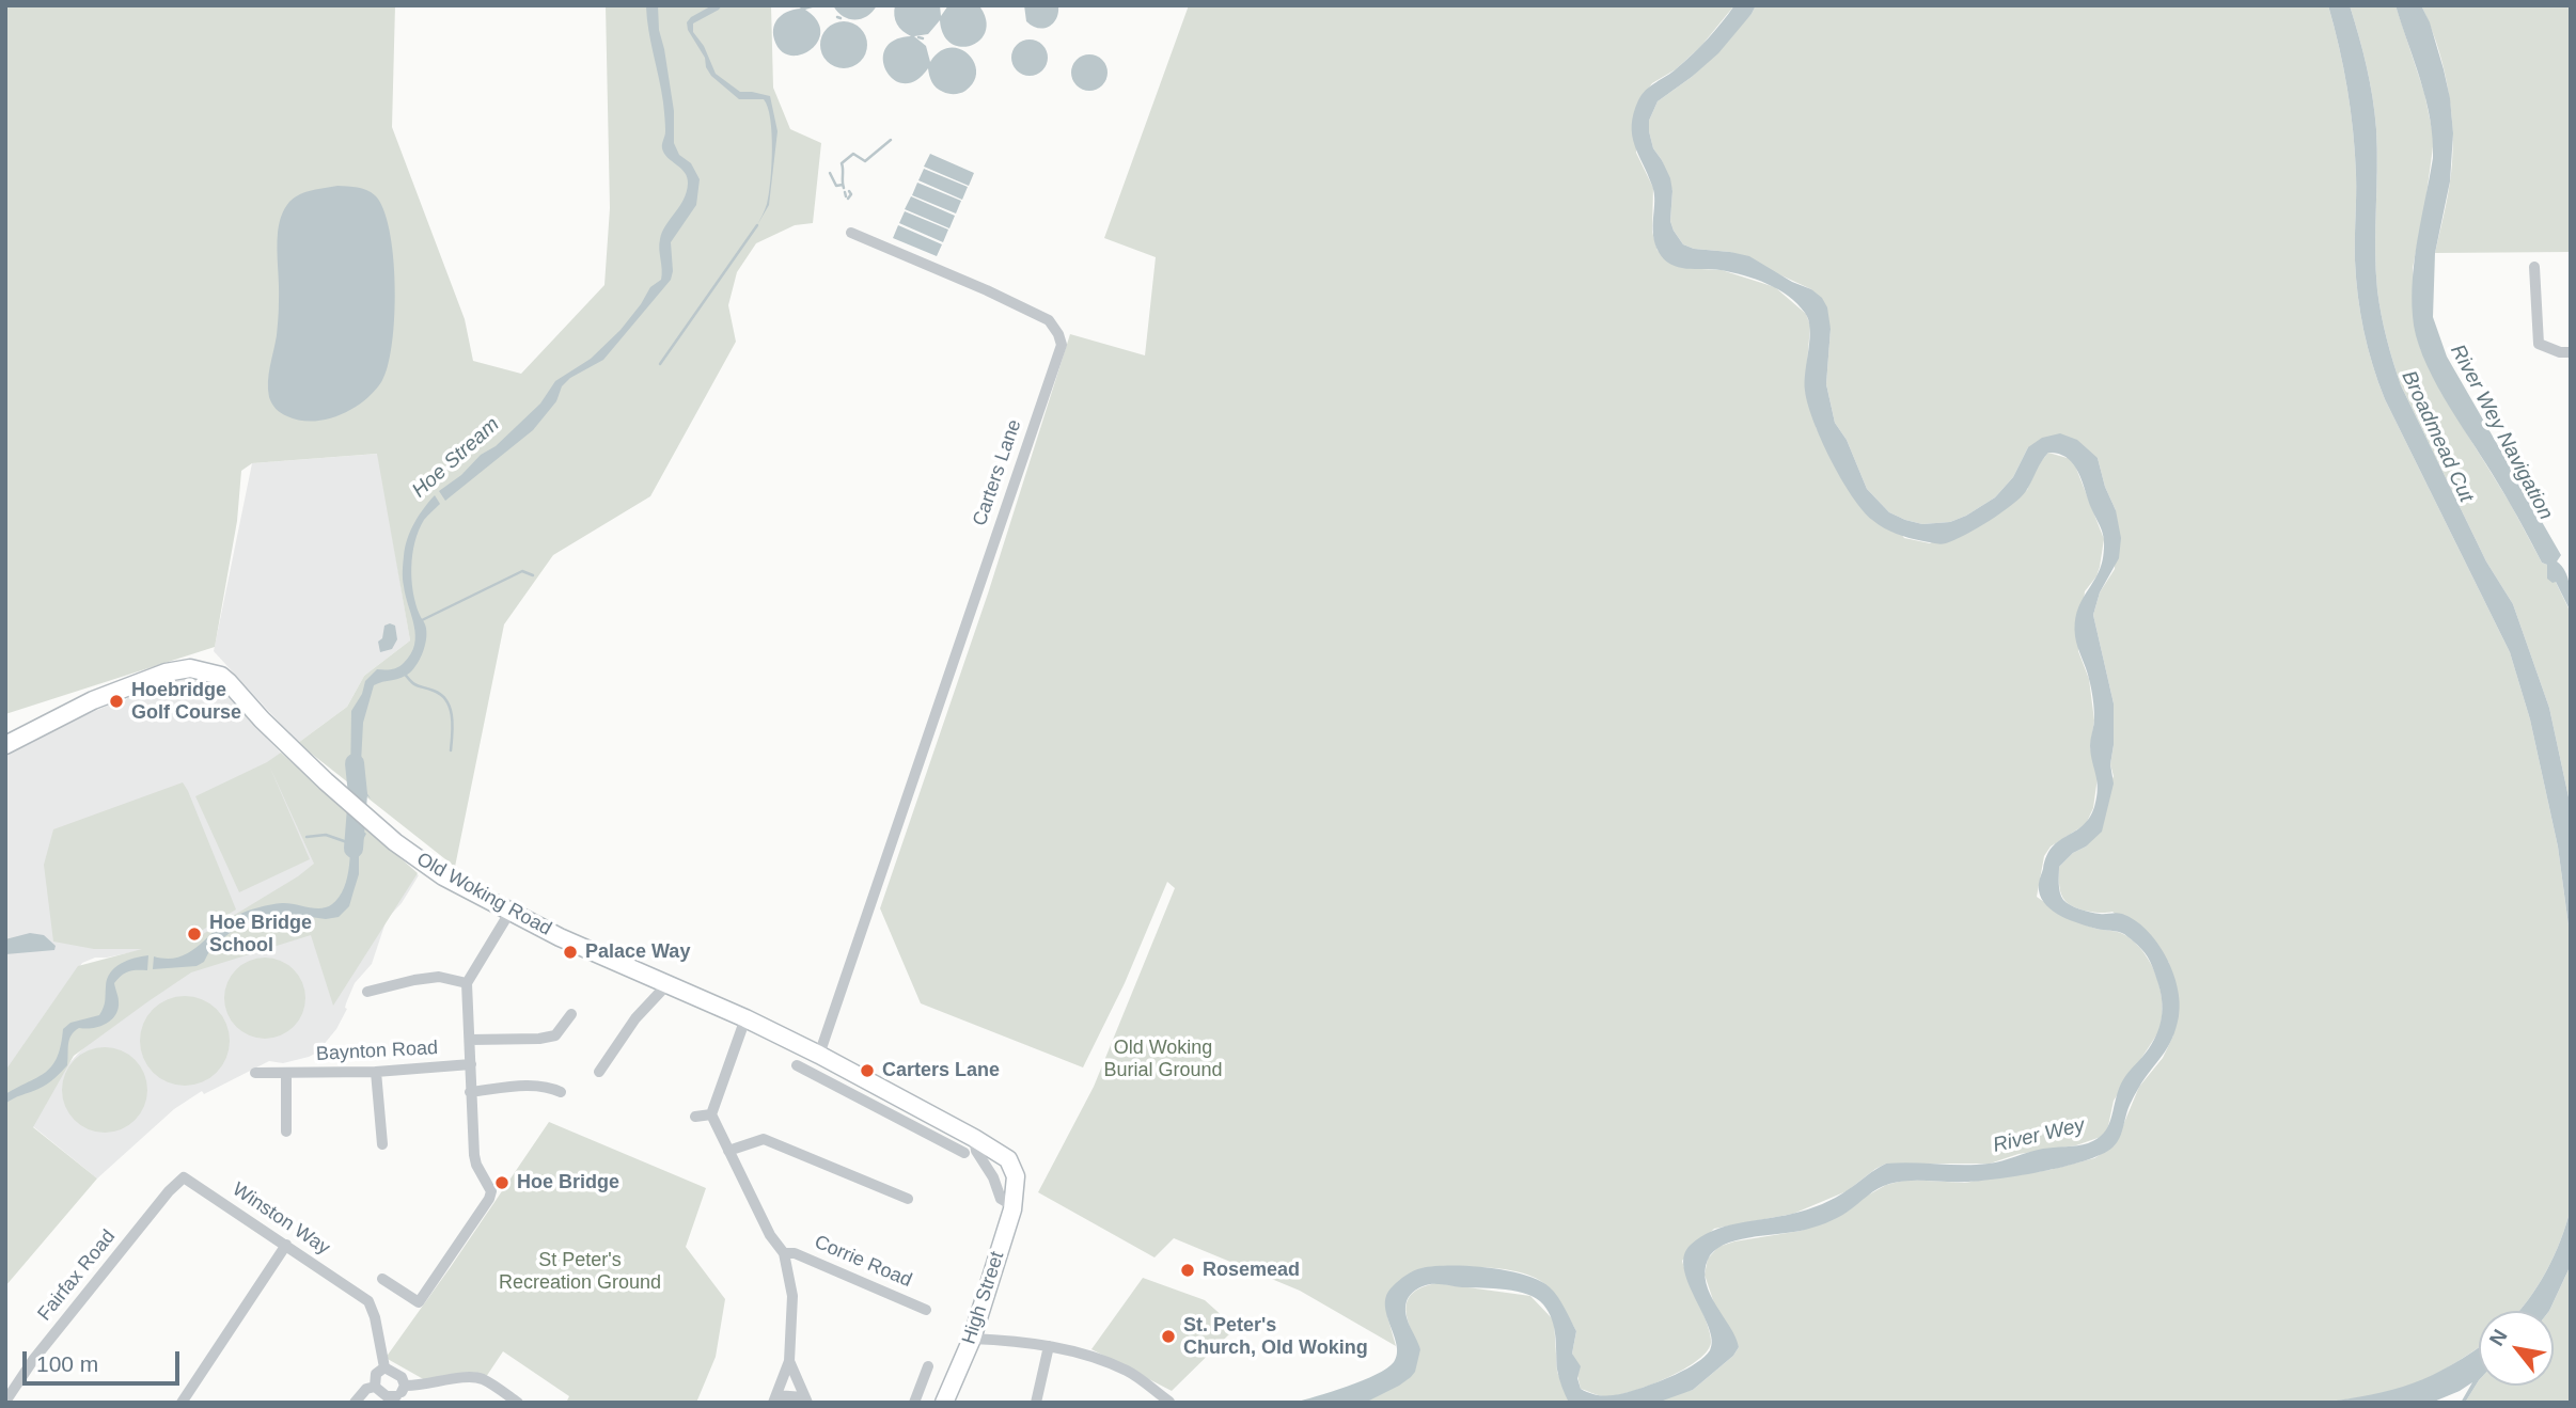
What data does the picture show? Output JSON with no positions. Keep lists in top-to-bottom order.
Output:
{
  "streets": {
    "main road": ["Old Woking Road", "High Street"],
    "street": [
      "Carters Lane",
      "Baynton Road",
      "Winston Way",
      "Corrie Road",
      "Fairfax Road"
    ]
  },
  "crossings": [
    ["Carters Lane", "Old Woking Road"],
    ["Old Woking Road", "High Street"],
    ["Winston Way", "Fairfax Road"]
  ],
  "water": [
    "River Wey Navigation",
    "Broadmead Cut",
    "Hoe Stream",
    "River Wey"
  ],
  "parks": ["Old Woking Burial Ground", "St Peter's Recreation Ground"],
  "places": [
    "Hoebridge Golf Course",
    "Hoe Bridge School",
    "Palace Way",
    "Carters Lane",
    "Hoe Bridge",
    "Rosemead",
    "St. Peter's Church, Old Woking"
  ],
  "scale_bar": "100 m",
  "north": "top left"
}
